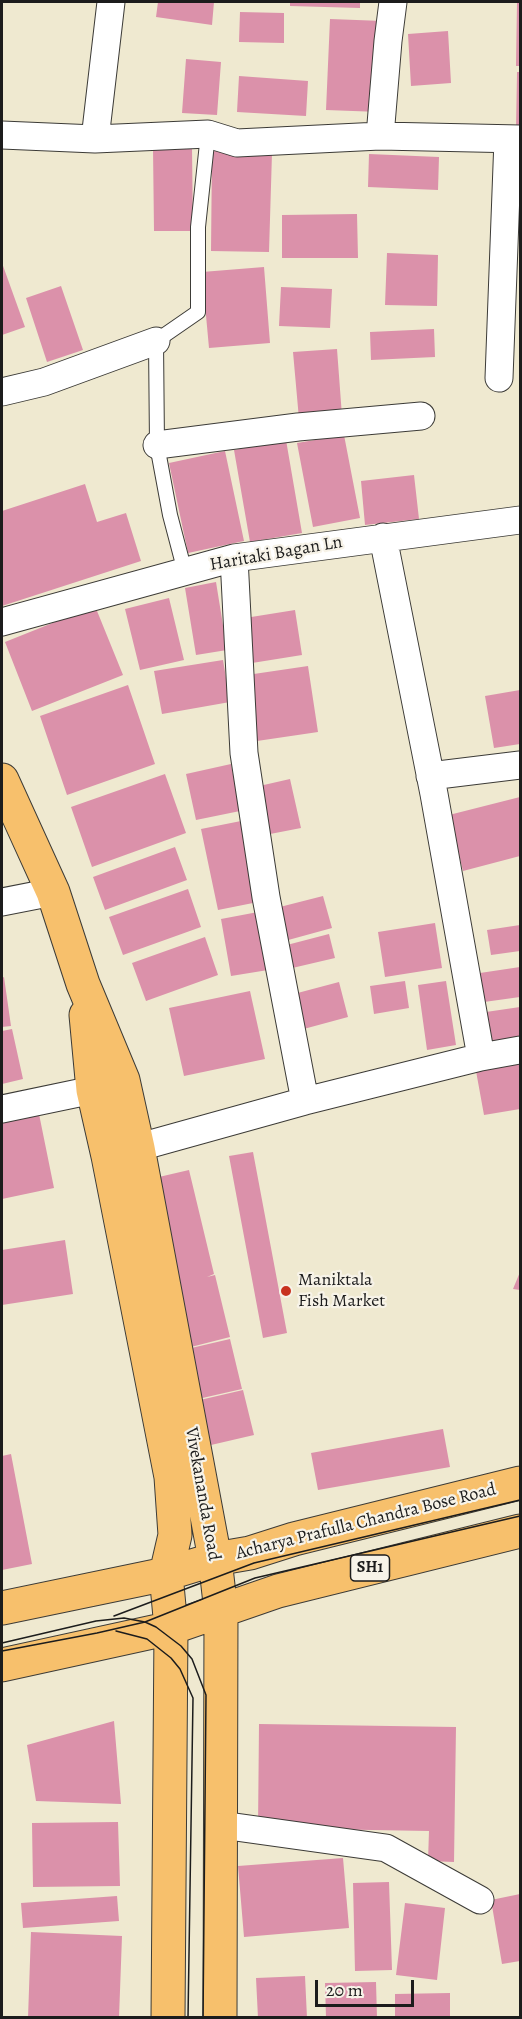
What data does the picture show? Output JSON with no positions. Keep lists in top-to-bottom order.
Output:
{
  "streets": {
    "main road": ["Vivekananda Road", "Acharya Prafulla Chandra Bose Road", "SH1"],
    "street": ["Haritaki Bagan Ln"]
  },
  "crossings": [
    ["Vivekananda Road", "Acharya Prafulla Chandra Bose Road"],
    ["Vivekananda Road", "SH1"]
  ],
  "places": ["Maniktala Fish Market"],
  "scale_bar": "20 m"
}
